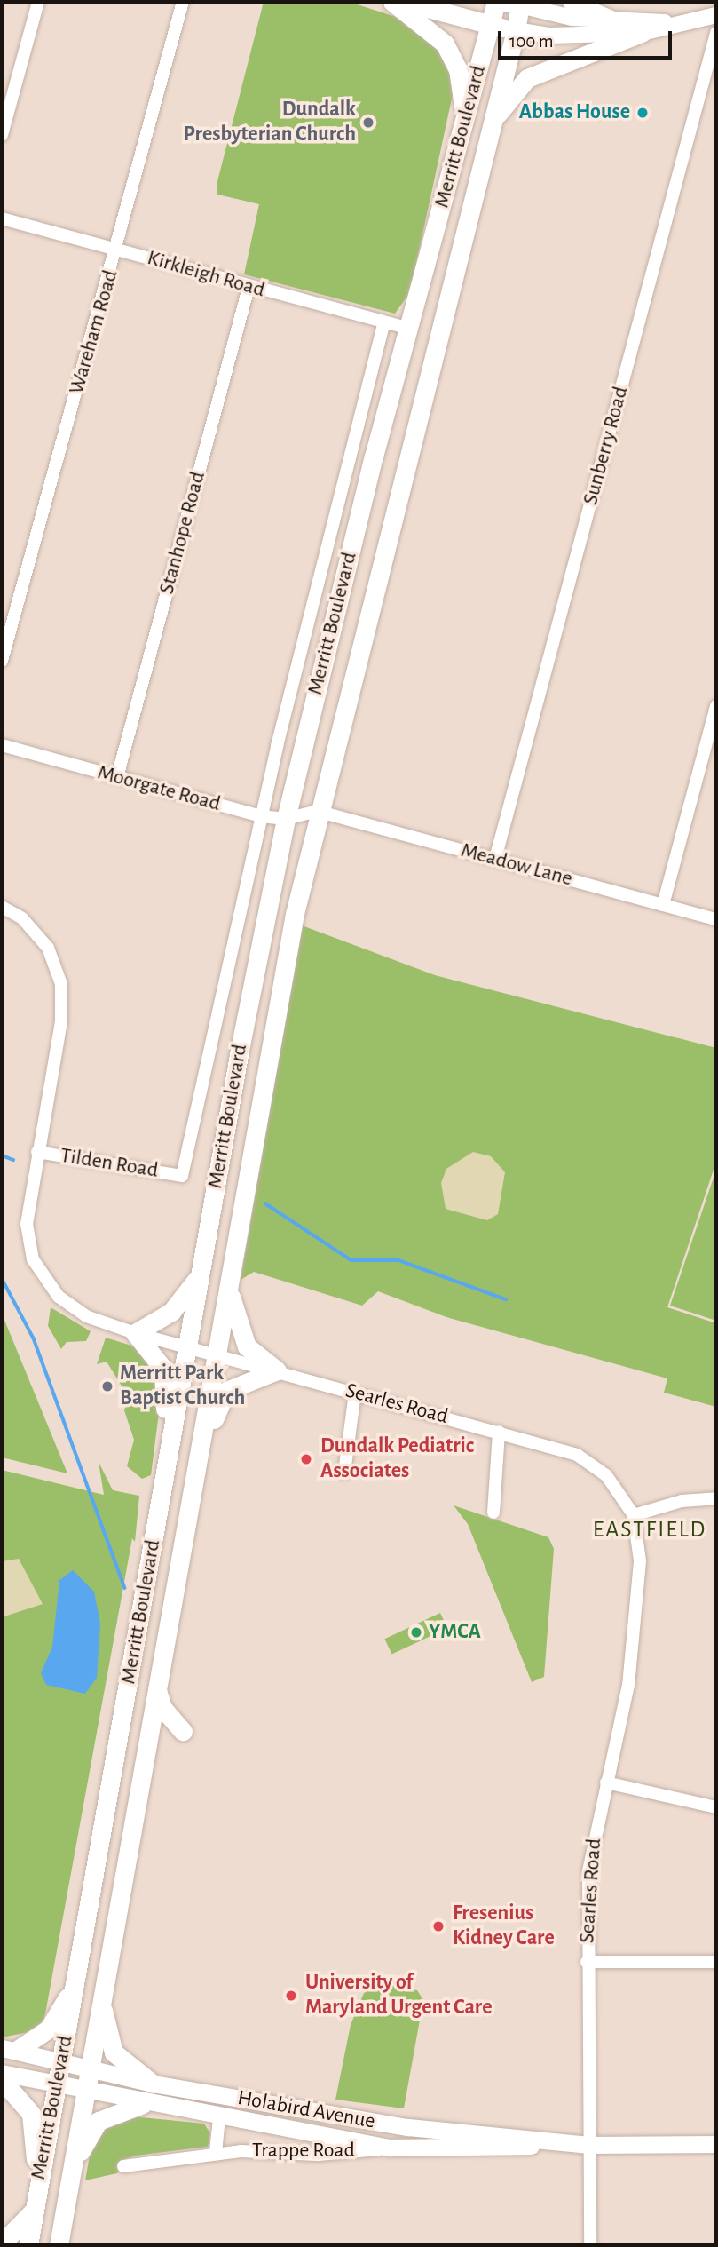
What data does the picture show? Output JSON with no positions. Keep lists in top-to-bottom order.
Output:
{
  "streets": {
    "main road": ["Merritt Boulevard", "Holabird Avenue"],
    "street": [
      "Kirkleigh Road",
      "Wareham Road",
      "Sunberry Road",
      "Stanhope Road",
      "Moorgate Road",
      "Meadow Lane",
      "Tilden Road",
      "Searles Road",
      "Trappe Road"
    ]
  },
  "crossings": [
    ["Merritt Boulevard", "Kirkleigh Road"],
    ["Merritt Boulevard", "Moorgate Road"],
    ["Merritt Boulevard", "Meadow Lane"],
    ["Merritt Boulevard", "Tilden Road"],
    ["Merritt Boulevard", "Searles Road"],
    ["Merritt Boulevard", "Holabird Avenue"],
    ["Kirkleigh Road", "Wareham Road"],
    ["Kirkleigh Road", "Stanhope Road"],
    ["Sunberry Road", "Meadow Lane"],
    ["Stanhope Road", "Moorgate Road"],
    ["Moorgate Road", "Meadow Lane"],
    ["Tilden Road", "Searles Road"],
    ["Searles Road", "Holabird Avenue"],
    ["Holabird Avenue", "Trappe Road"]
  ],
  "districts": ["EASTFIELD"],
  "places": [
    "Abbas House",
    "Dundalk Presbyterian Church",
    "Merritt Park Baptist Church",
    "Dundalk Pediatric Associates",
    "YMCA",
    "Fresenius Kidney Care",
    "University of Maryland Urgent Care"
  ],
  "scale_bar": "100 m"
}
